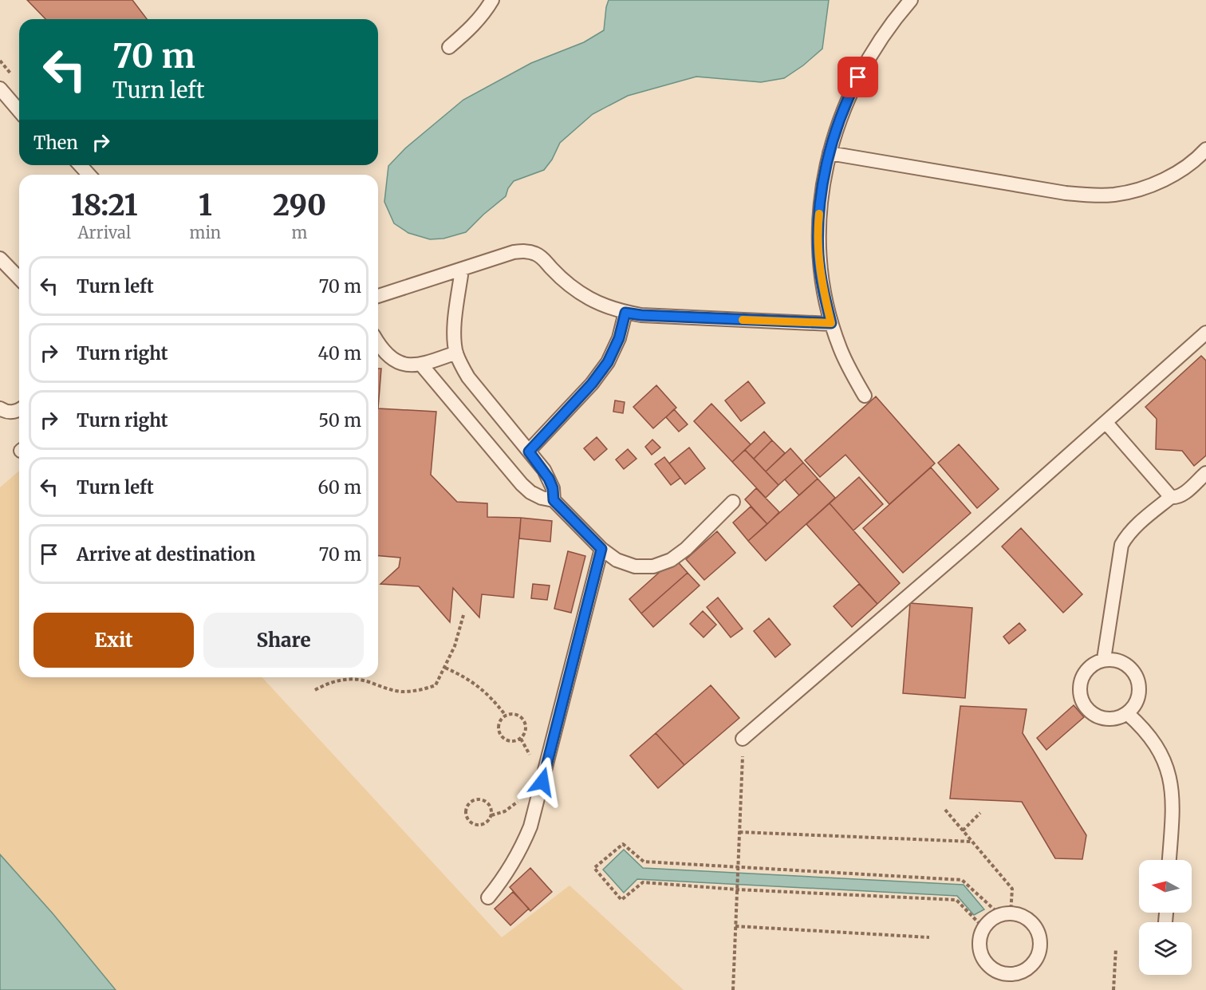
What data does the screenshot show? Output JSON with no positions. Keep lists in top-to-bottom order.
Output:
{
  "north": "left",
  "page": {
    "turn": ["70 m", "Turn left"],
    "then": "Then",
    "eta": [
      "18:21",
      "Arrival",
      "1",
      "min",
      "290",
      "m"
    ],
    "list": [
      {
        "name": "Turn left",
        "value": "70 m"
      },
      {
        "name": "Turn right",
        "value": "40 m"
      },
      {
        "name": "Turn right",
        "value": "50 m"
      },
      {
        "name": "Turn left",
        "value": "60 m"
      },
      {
        "name": "Arrive at destination",
        "value": "70 m"
      }
    ],
    "buttons": ["Exit", "Share"]
  }
}
